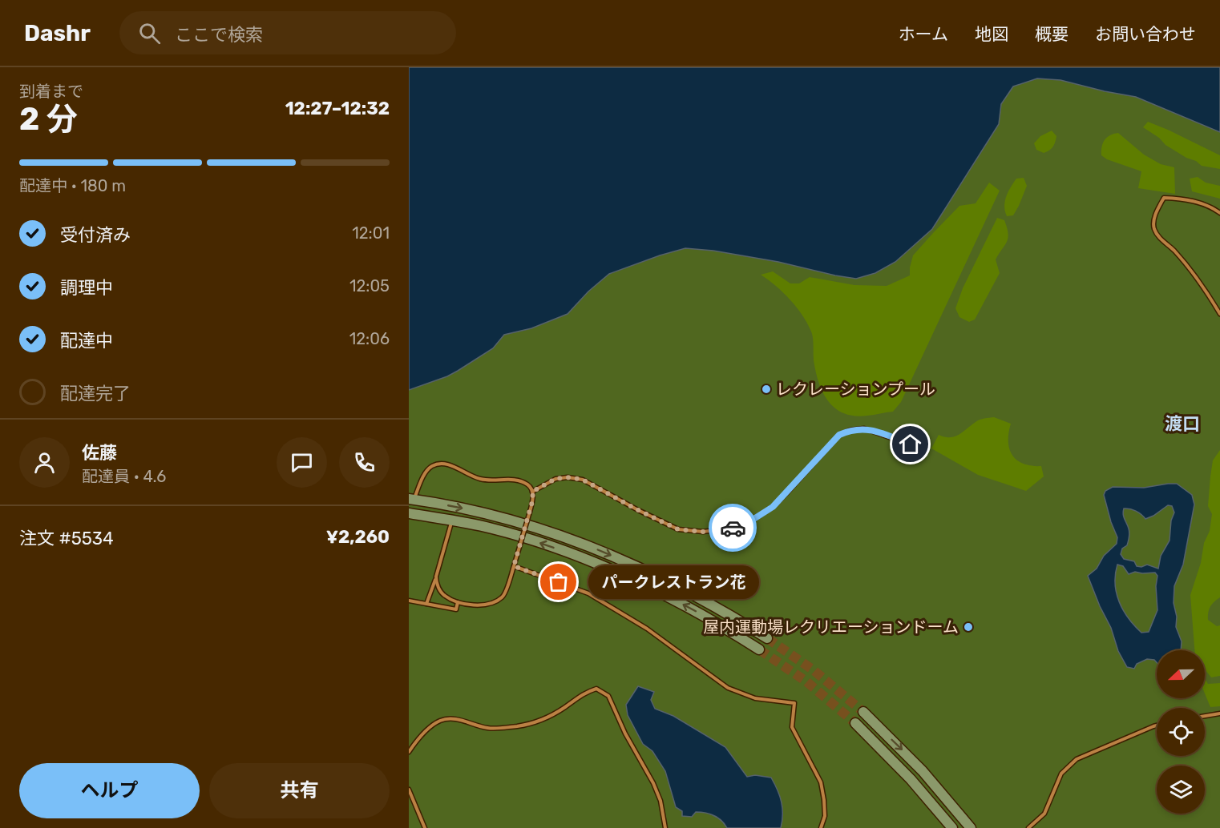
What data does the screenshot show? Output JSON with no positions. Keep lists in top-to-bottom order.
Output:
{
  "districts": ["渡口"],
  "places": ["レクレーションプール", "パークレストラン花", "屋内運動場レクリエーションドーム"],
  "north": "left",
  "page": {
    "header": "Dashr",
    "search": "ここで検索",
    "nav": [
      "ホーム",
      "地図",
      "概要",
      "お問い合わせ"
    ],
    "heading": ["2 分", "到着まで", "12:27–12:32"],
    "panel": [
      "佐藤",
      "配達員 · 4.6",
      "注文 #5534",
      "¥2,260"
    ],
    "bar": "配達中 · 180 m",
    "list": [
      ["受付済み", "12:01"],
      ["調理中", "12:05"],
      ["配達中", "12:06"],
      "配達完了"
    ],
    "bubble": "パークレストラン花",
    "buttons": ["ヘルプ", "共有"]
  }
}
